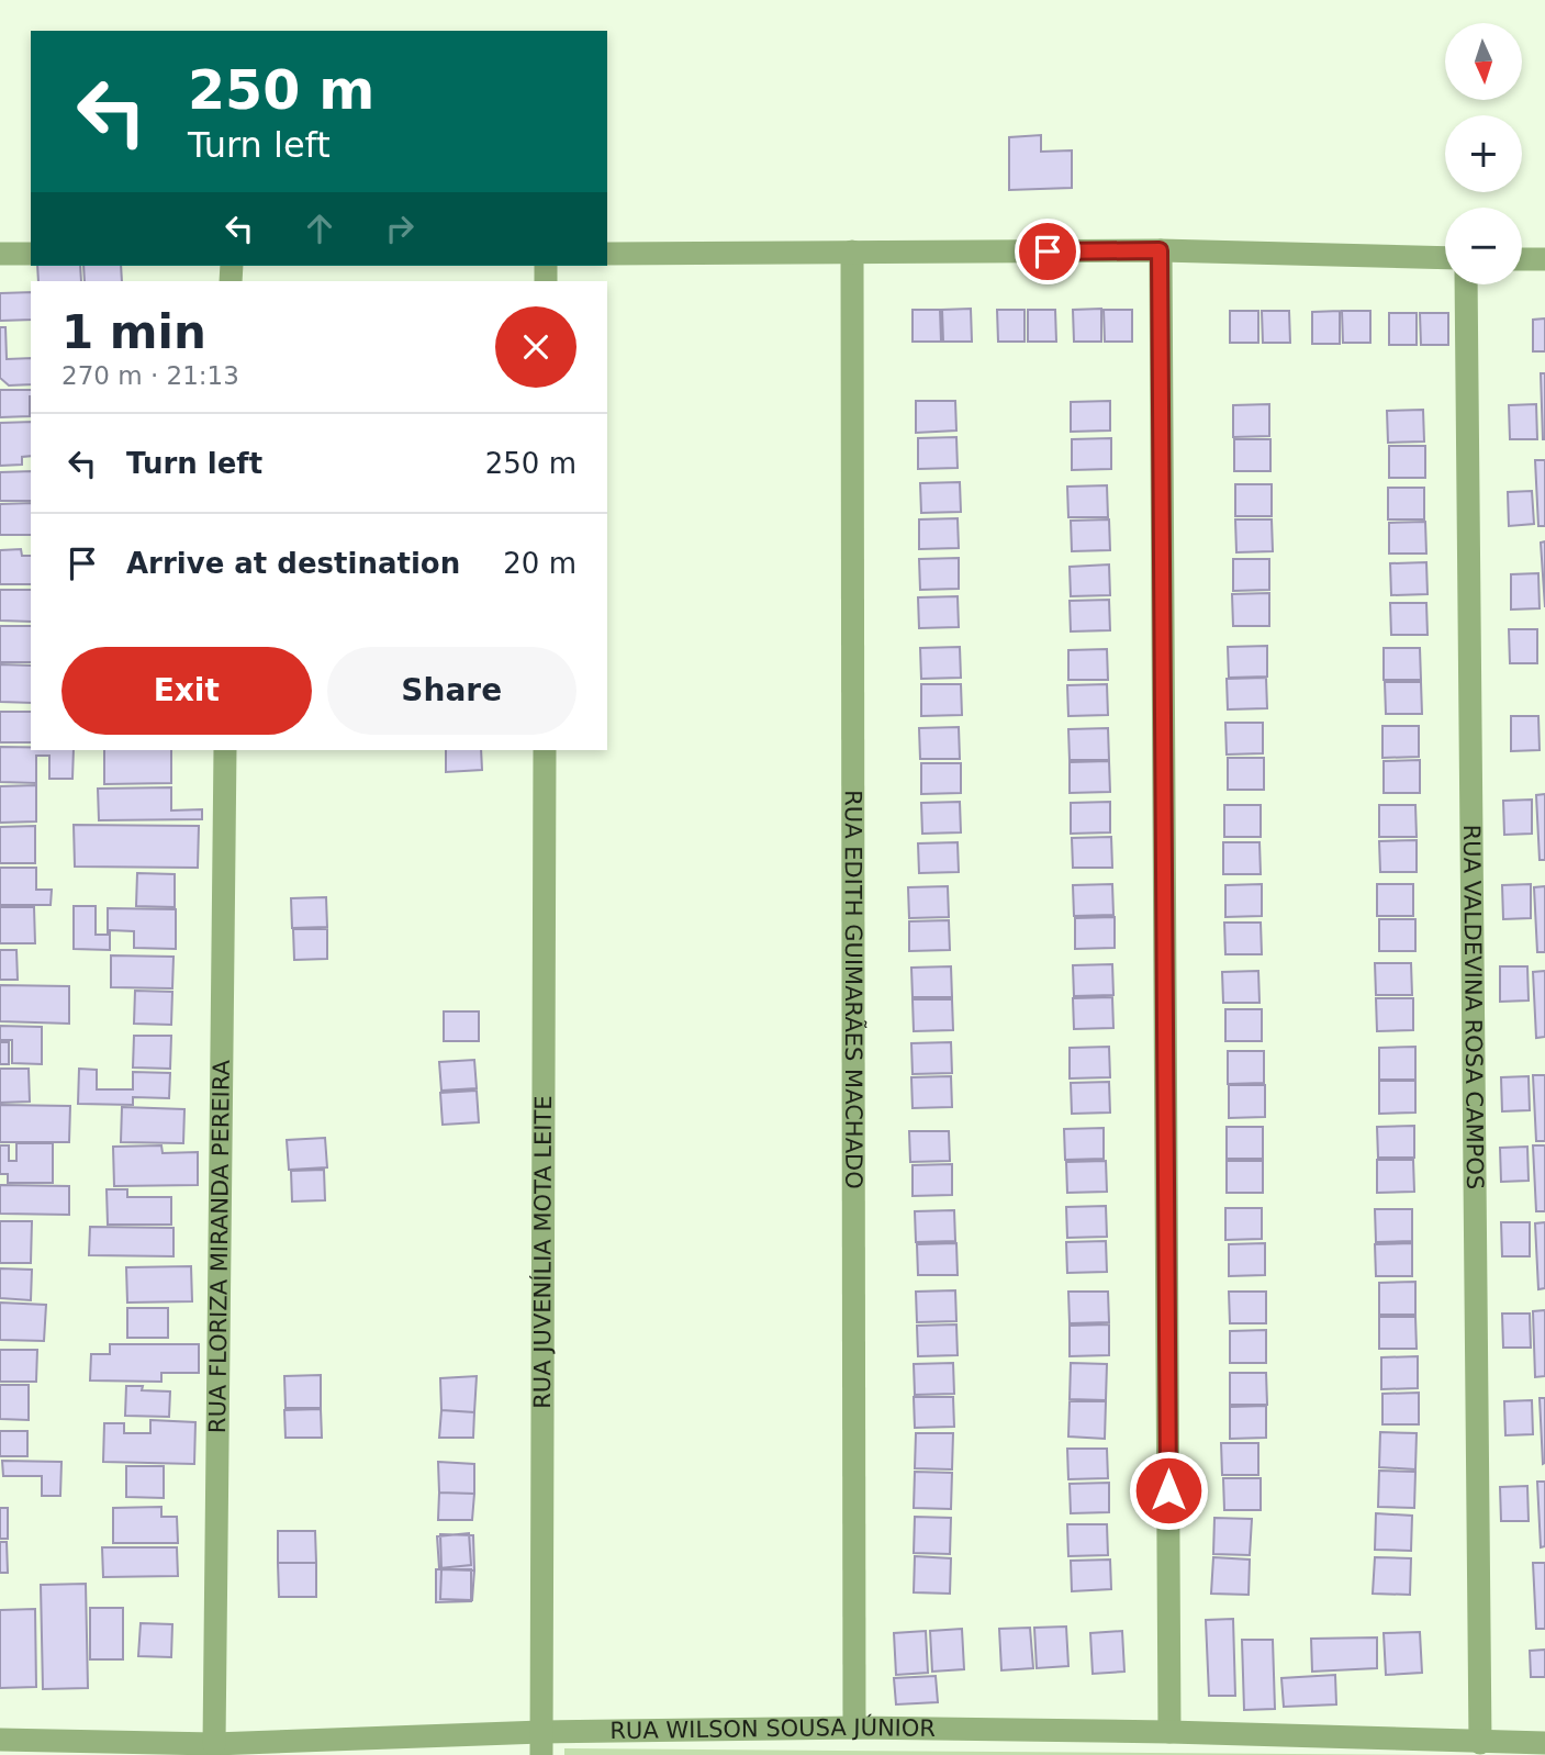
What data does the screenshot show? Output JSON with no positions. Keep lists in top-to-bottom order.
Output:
{
  "streets": {
    "street": [
      "RUA EDITH GUIMARÃES MACHADO",
      "RUA VALDEVINA ROSA CAMPOS",
      "RUA FLORIZA MIRANDA PEREIRA",
      "RUA JUVENÍLIA MOTA LEITE",
      "RUA WILSON SOUSA JÚNIOR"
    ]
  },
  "crossings": [
    ["RUA EDITH GUIMARÃES MACHADO", "RUA WILSON SOUSA JÚNIOR"],
    ["RUA VALDEVINA ROSA CAMPOS", "RUA WILSON SOUSA JÚNIOR"],
    ["RUA FLORIZA MIRANDA PEREIRA", "RUA WILSON SOUSA JÚNIOR"],
    ["RUA JUVENÍLIA MOTA LEITE", "RUA WILSON SOUSA JÚNIOR"]
  ],
  "north": "bottom",
  "page": {
    "map_buttons": ["+", "−"],
    "turn": ["250 m", "Turn left"],
    "heading": ["1 min", "270 m · 21:13"],
    "list": [
      {
        "name": "Turn left",
        "value": "250 m"
      },
      {
        "name": "Arrive at destination",
        "value": "20 m"
      }
    ],
    "buttons": ["Exit", "Share"]
  }
}
